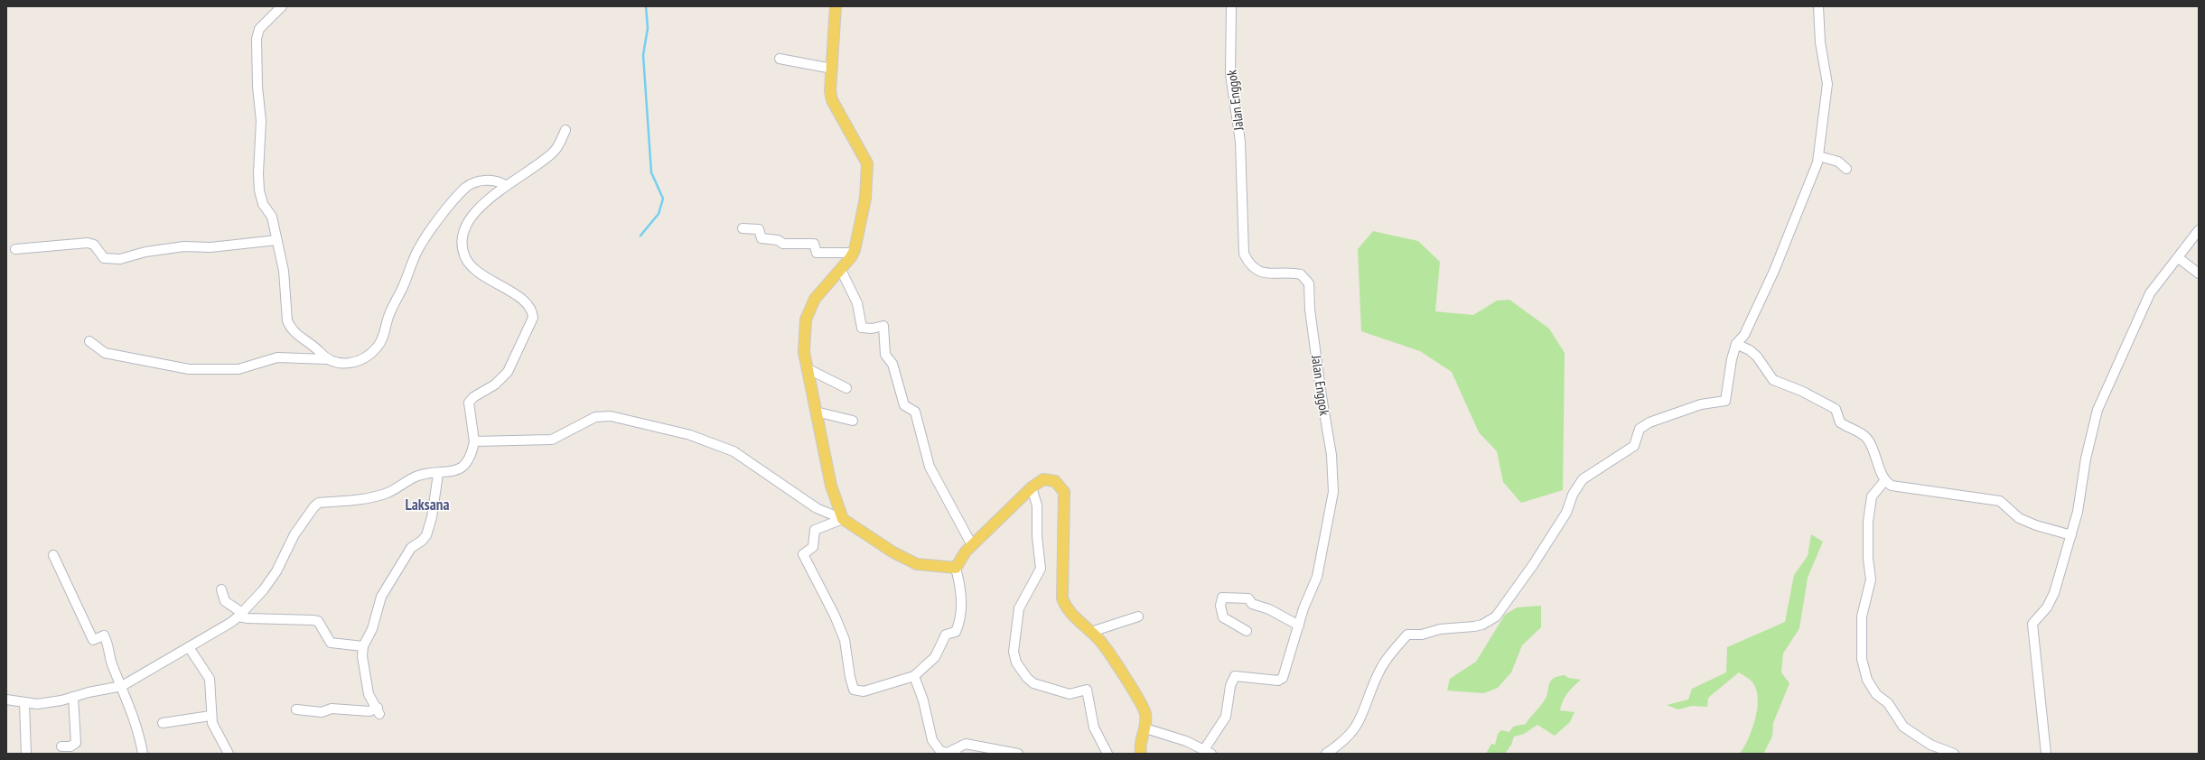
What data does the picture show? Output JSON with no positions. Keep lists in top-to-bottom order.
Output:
{
  "streets": {
    "street": ["Jalan Enggok"]
  },
  "districts": ["Laksana"]
}
